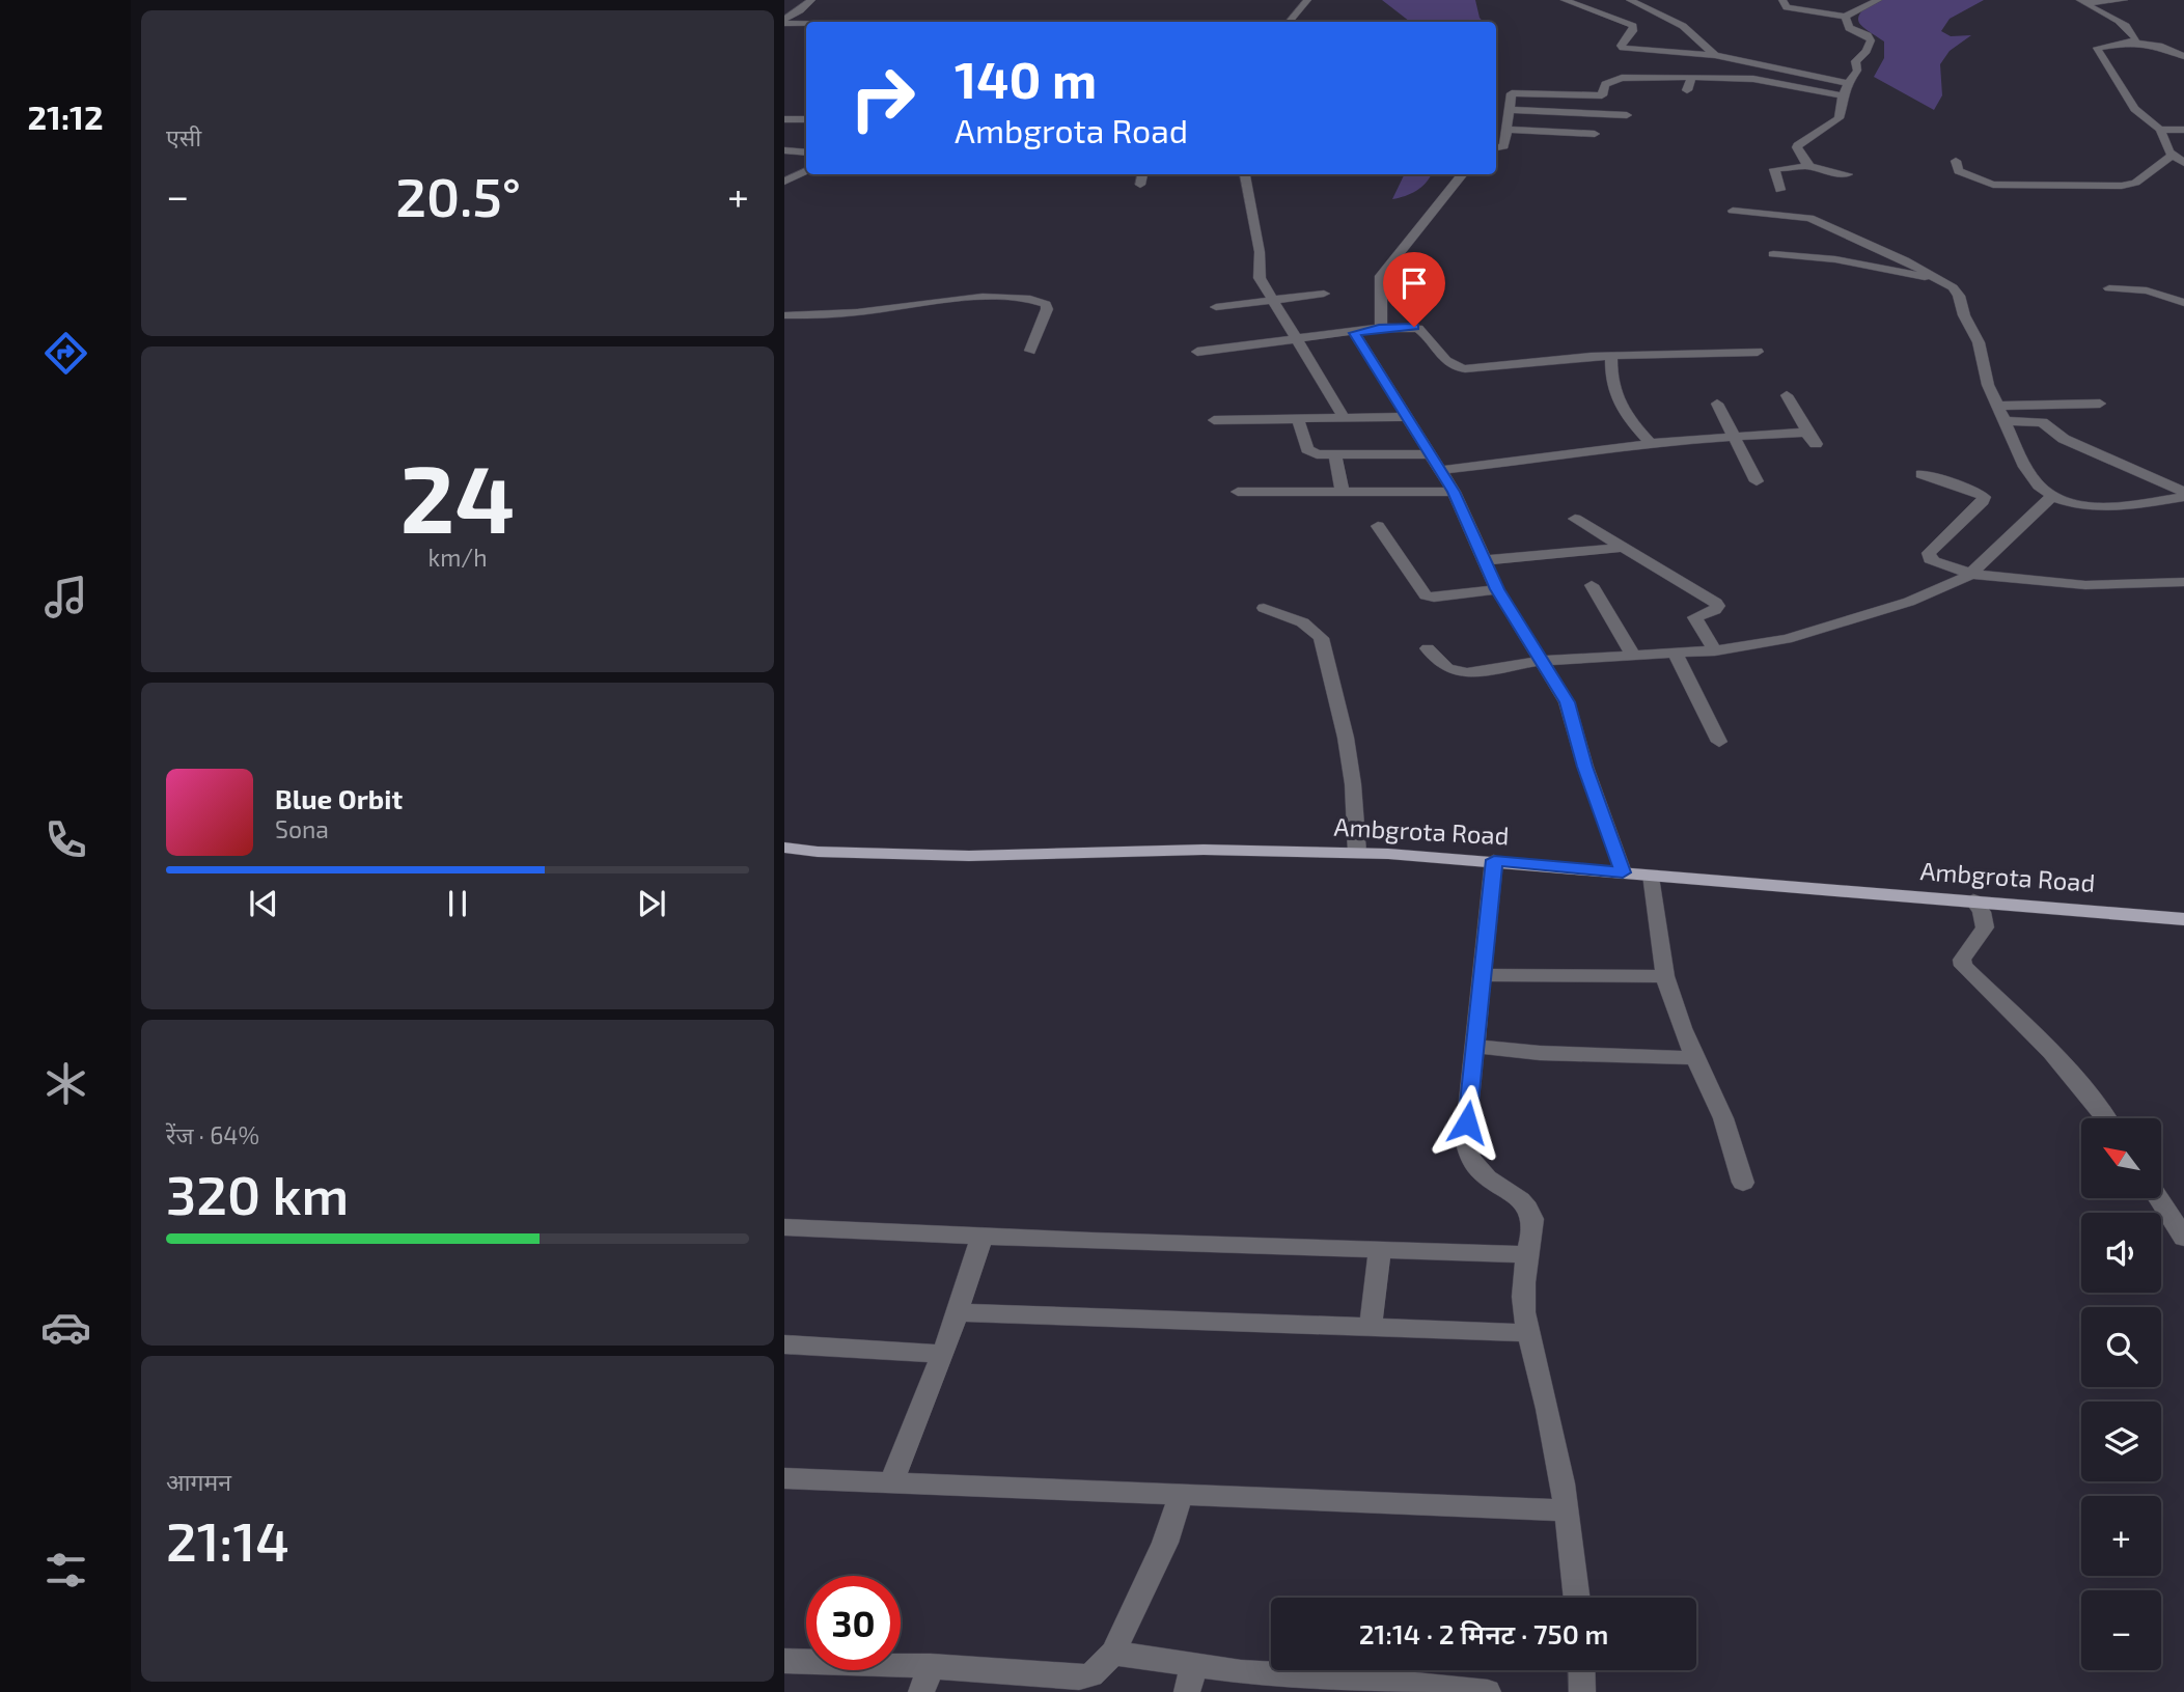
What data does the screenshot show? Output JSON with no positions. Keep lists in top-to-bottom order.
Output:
{
  "streets": {
    "main road": ["Ambgrota Road"]
  },
  "north": "top left",
  "page": {
    "tabs": "21:12",
    "tile": [
      "एसी",
      ["24", "km/h"],
      ["रेंज · 64%", "320 km"],
      ["आगमन", "21:14"]
    ],
    "turn": ["140 m", "Ambgrota Road"],
    "heat": ["−", "20.5°", "+"],
    "song": ["Blue Orbit", "Sona"],
    "map_buttons": ["+", "−"],
    "limit": "30",
    "trip": "21:14 · 2 मिनट · 750 m"
  }
}
